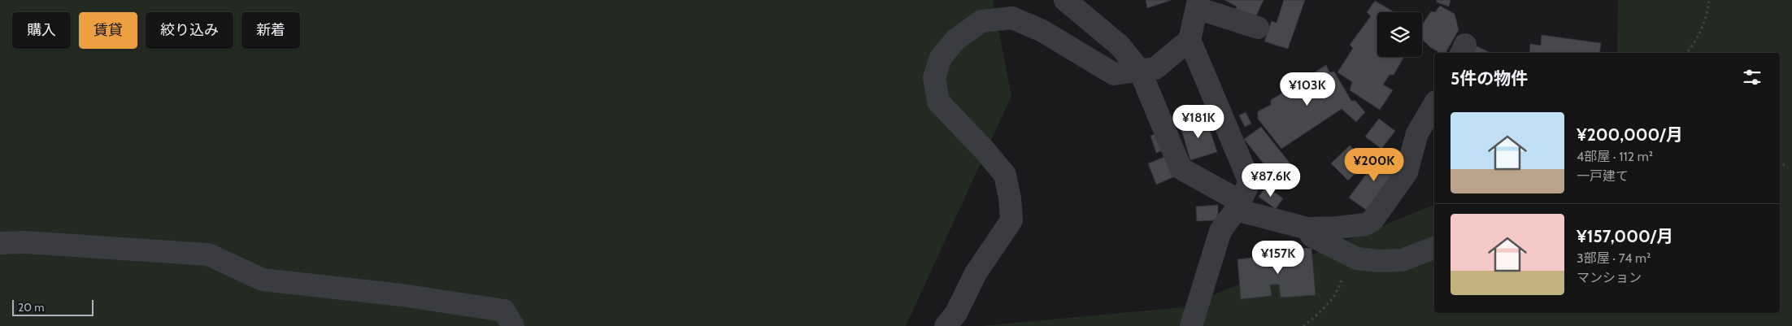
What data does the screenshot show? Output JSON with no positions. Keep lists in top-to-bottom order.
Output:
{
  "scale_bar": "20 m",
  "page": {
    "chip": [
      "購入",
      "賃貸",
      "絞り込み",
      "新着"
    ],
    "heading": "5件の物件",
    "price": [
      "¥103K",
      "¥181K",
      "¥200K",
      "¥87.6K",
      "¥157K"
    ],
    "list": [
      {
        "name": "¥200,000/月",
        "note": "4部屋 · 112 m² · 一戸建て"
      },
      {
        "name": "¥157,000/月",
        "note": "3部屋 · 74 m² · マンション"
      }
    ],
    "scale": "20 m"
  }
}
